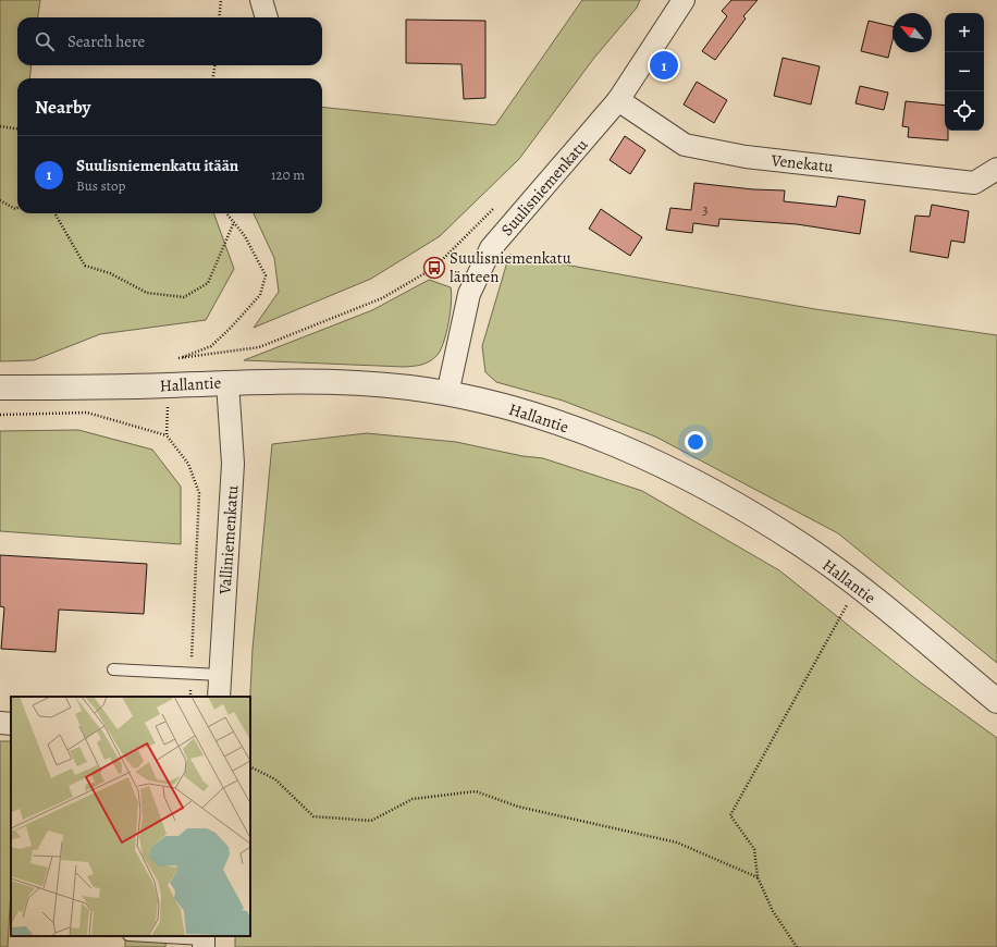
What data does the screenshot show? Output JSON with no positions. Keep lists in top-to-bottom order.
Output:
{
  "streets": {
    "street": [
      "Venekatu",
      "Suulisniemenkatu",
      "Hallantie",
      "Valliniemenkatu"
    ]
  },
  "crossings": [
    ["Venekatu", "Suulisniemenkatu"],
    ["Suulisniemenkatu", "Hallantie"],
    ["Hallantie", "Valliniemenkatu"]
  ],
  "places": {
    "bus stop": ["Suulisniemenkatu länteen"]
  },
  "house_numbers": ["3"],
  "north": "top left",
  "page": {
    "map_buttons": ["+", "−"],
    "search": "Search here",
    "pins": "1",
    "heading": "Nearby",
    "list": [
      {
        "mark": "1",
        "name": "Suulisniemenkatu itään",
        "note": "Bus stop",
        "value": "120 m"
      }
    ]
  }
}
